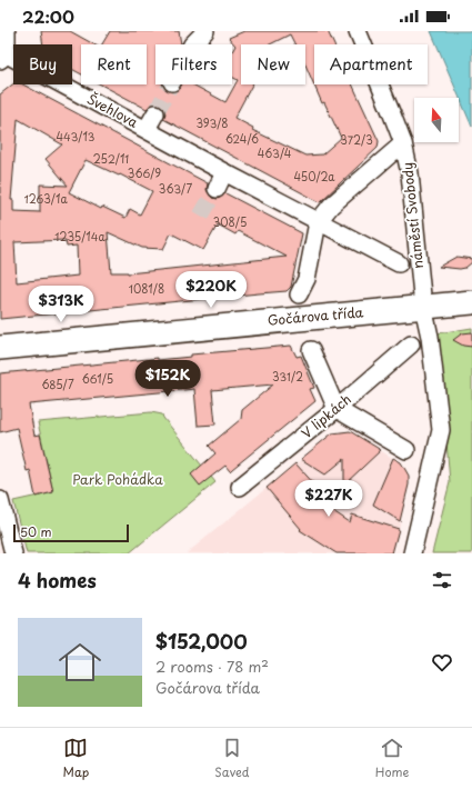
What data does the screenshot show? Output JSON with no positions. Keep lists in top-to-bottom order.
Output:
{
  "streets": {
    "street": [
      "Švehlova",
      "náměstí Svobody",
      "Gočárova třída",
      "V lipkách"
    ]
  },
  "crossings": [
    ["Švehlova", "náměstí Svobody"],
    ["náměstí Svobody", "Gočárova třída"]
  ],
  "parks": ["Park Pohádka"],
  "house_numbers": [
    "393/8",
    "443/13",
    "624/6",
    "372/3",
    "463/4",
    "252/11",
    "366/9",
    "450/2a",
    "363/7",
    "1263/1a",
    "308/5",
    "1235/14a",
    "1081/8",
    "331/2",
    "661/5",
    "685/7"
  ],
  "scale_bar": "50 m",
  "north": "top",
  "page": {
    "status": "22:00",
    "chip": [
      "Buy",
      "Rent",
      "Filters",
      "New",
      "Apartment"
    ],
    "price": [
      "$220K",
      "$313K",
      "$152K",
      "$227K"
    ],
    "scale": "50 m",
    "heading": "4 homes",
    "list": [
      {
        "name": "$152,000",
        "note": "2 rooms · 78 m² · Gočárova třída"
      }
    ],
    "tabs": ["Map", "Saved", "Home"]
  }
}
